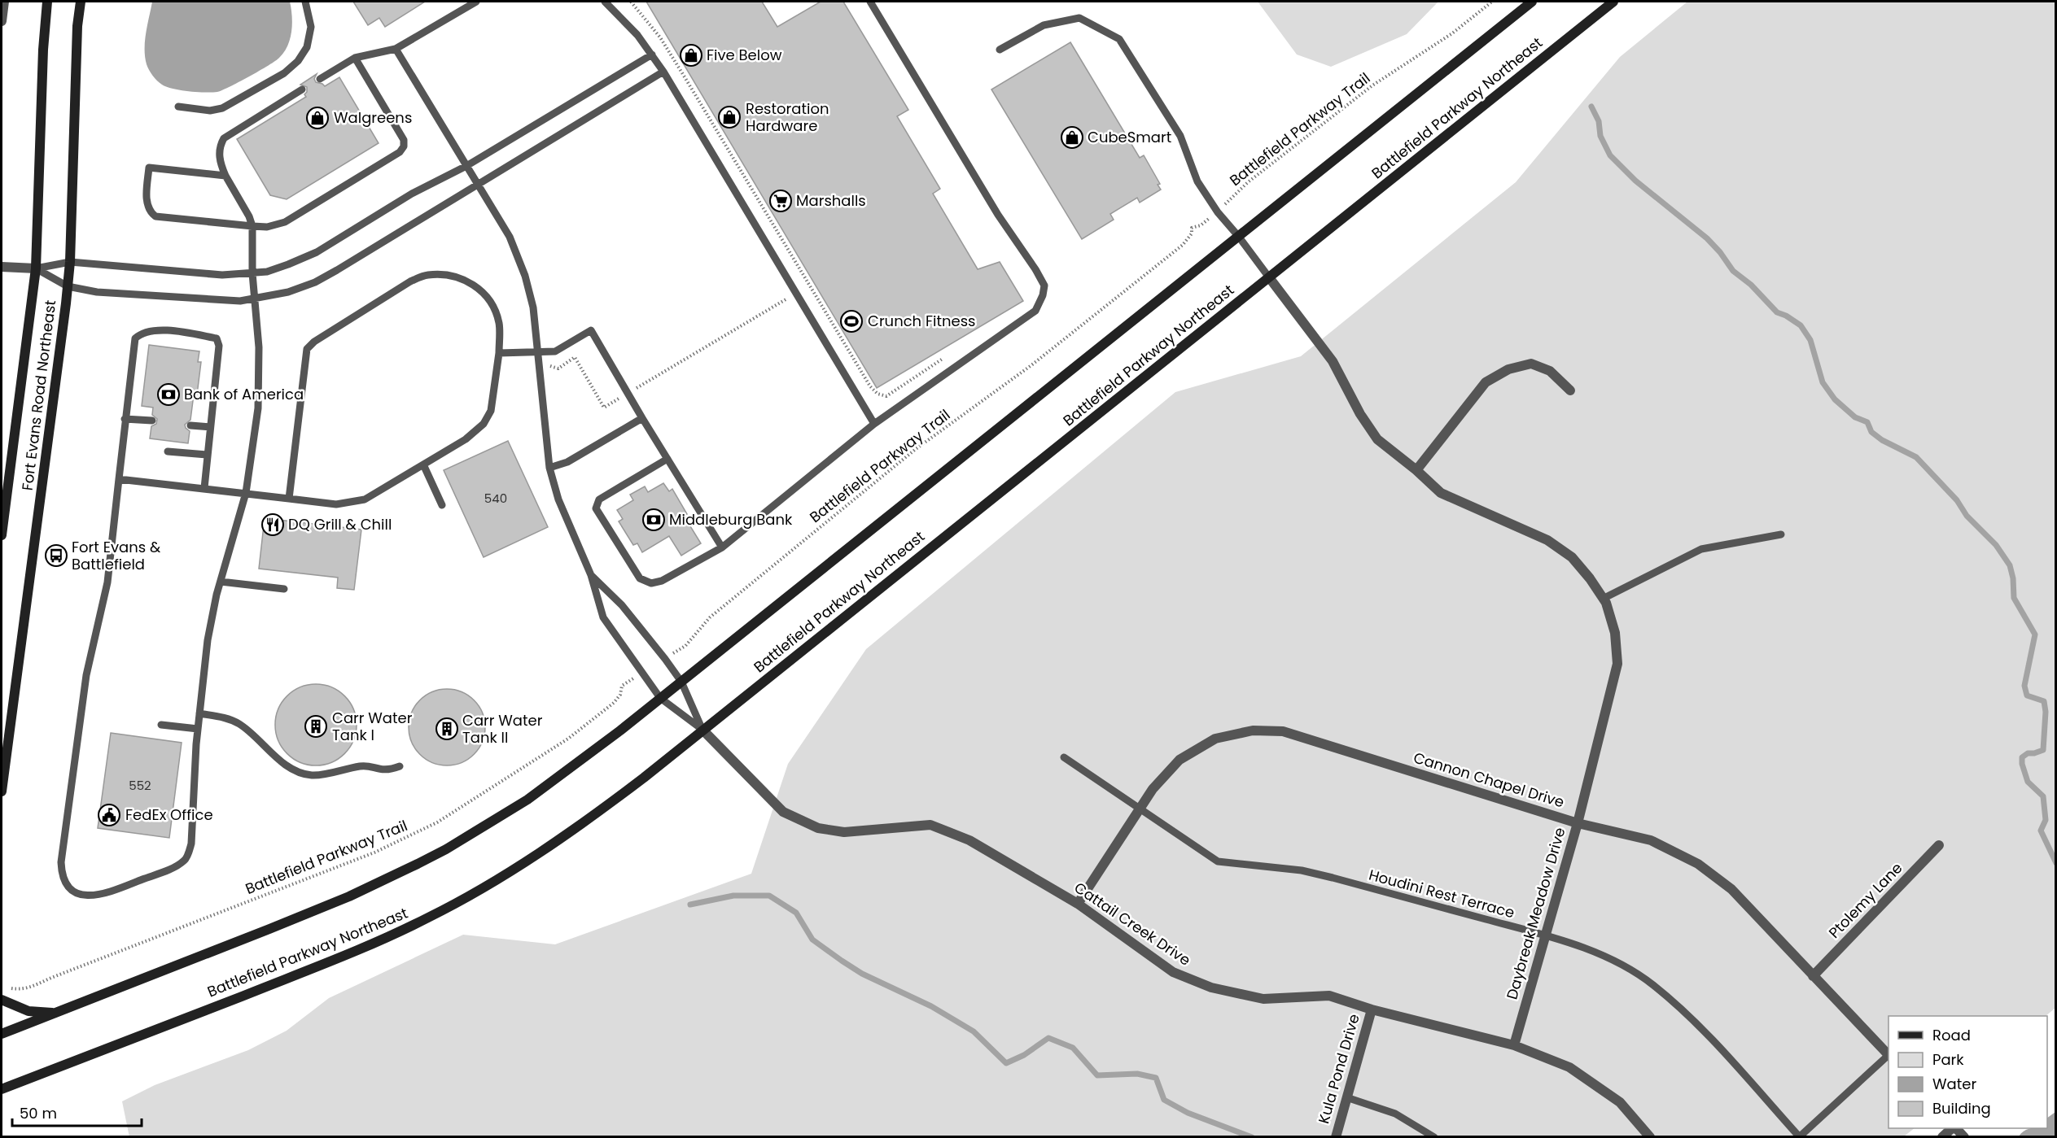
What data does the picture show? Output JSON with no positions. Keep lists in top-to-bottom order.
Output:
{
  "streets": {
    "main road": ["Battlefield Parkway Northeast", "Fort Evans Road Northeast"],
    "street": [
      "Cannon Chapel Drive",
      "Ptolemy Lane",
      "Daybreak Meadow Drive",
      "Cattail Creek Drive",
      "Kula Pond Drive"
    ],
    "lane": ["Houdini Rest Terrace"],
    "path": ["Battlefield Parkway Trail"]
  },
  "crossings": [
    ["Battlefield Parkway Northeast", "Daybreak Meadow Drive"],
    ["Battlefield Parkway Northeast", "Cattail Creek Drive"],
    ["Cannon Chapel Drive", "Houdini Rest Terrace"],
    ["Cannon Chapel Drive", "Ptolemy Lane"],
    ["Cannon Chapel Drive", "Daybreak Meadow Drive"],
    ["Cannon Chapel Drive", "Cattail Creek Drive"],
    ["Houdini Rest Terrace", "Daybreak Meadow Drive"],
    ["Daybreak Meadow Drive", "Cattail Creek Drive"],
    ["Cattail Creek Drive", "Kula Pond Drive"]
  ],
  "places": {
    "shop": [
      "Five Below",
      "Restoration Hardware",
      "Walgreens",
      "CubeSmart"
    ],
    "supermarket": ["Marshalls"],
    "sports": ["Crunch Fitness"],
    "bank": ["Bank of America", "Middleburg Bank"],
    "restaurant": ["DQ Grill & Chill"],
    "bus stop": ["Fort Evans & Battlefield"],
    "building": ["Carr Water Tank I", "Carr Water Tank II"],
    "public building": ["FedEx Office"]
  },
  "house_numbers": ["540", "552"],
  "legend": [
    "Road",
    "Park",
    "Water",
    "Building"
  ],
  "scale_bar": "50 m"
}
